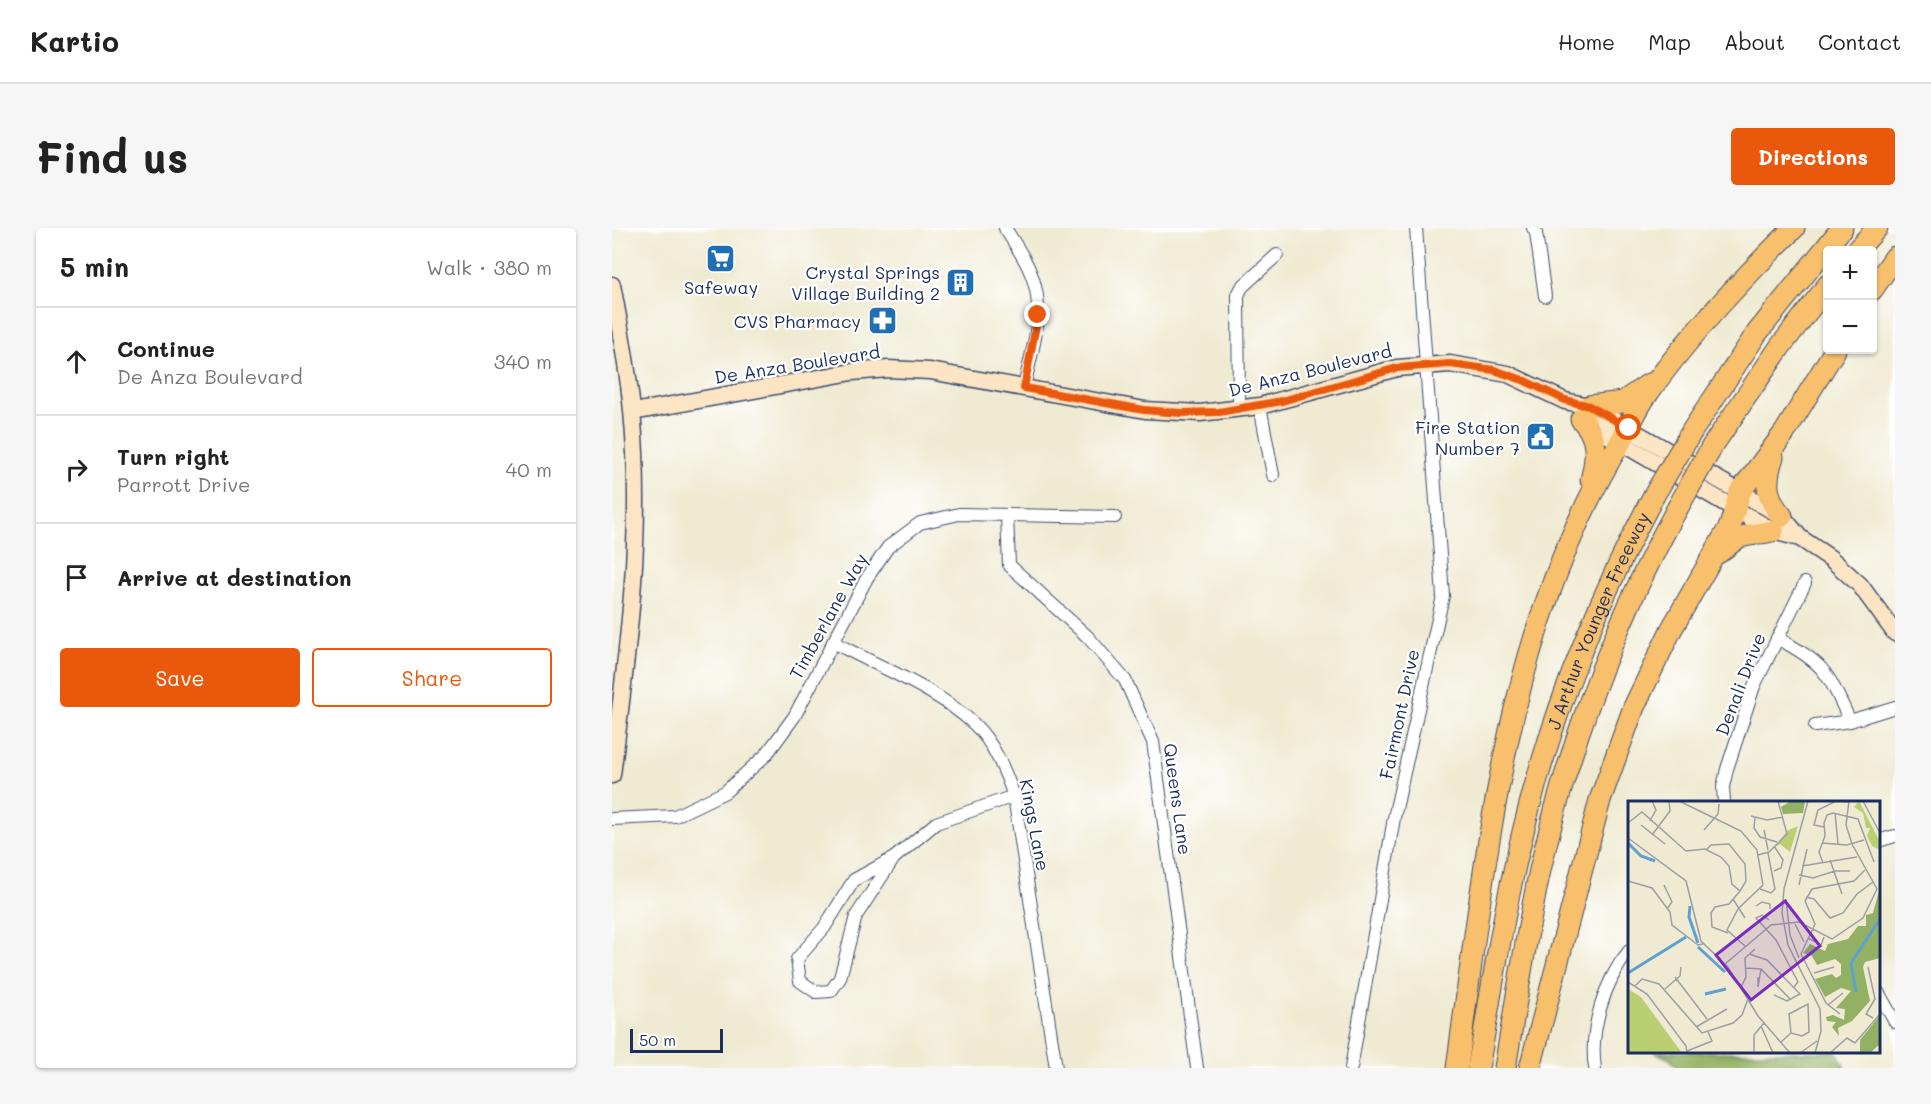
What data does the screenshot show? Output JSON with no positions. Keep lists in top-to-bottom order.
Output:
{
  "streets": {
    "highway": ["J Arthur Younger Freeway"],
    "street": [
      "De Anza Boulevard",
      "Timberlane Way",
      "Denali Drive",
      "Fairmont Drive",
      "Queens Lane",
      "Kings Lane"
    ]
  },
  "crossings": [
    ["De Anza Boulevard", "Fairmont Drive"],
    ["Timberlane Way", "Queens Lane"],
    ["Timberlane Way", "Kings Lane"]
  ],
  "places": {
    "supermarket": ["Safeway"],
    "building": ["Crystal Springs Village Building 2"],
    "pharmacy": ["CVS Pharmacy"],
    "public building": ["Fire Station Number 7"]
  },
  "scale_bar": "50 m",
  "page": {
    "header": "Kartio",
    "nav": [
      "Home",
      "Map",
      "About",
      "Contact"
    ],
    "buttons": [
      "Directions",
      ["Save", "Share"]
    ],
    "title": "Find us",
    "heading": ["5 min", "Walk · 380 m"],
    "map_buttons": ["+", "−"],
    "list": [
      ["Continue", "De Anza Boulevard", "340 m"],
      ["Turn right", "Parrott Drive", "40 m"],
      "Arrive at destination"
    ],
    "scale": "50 m"
  }
}
